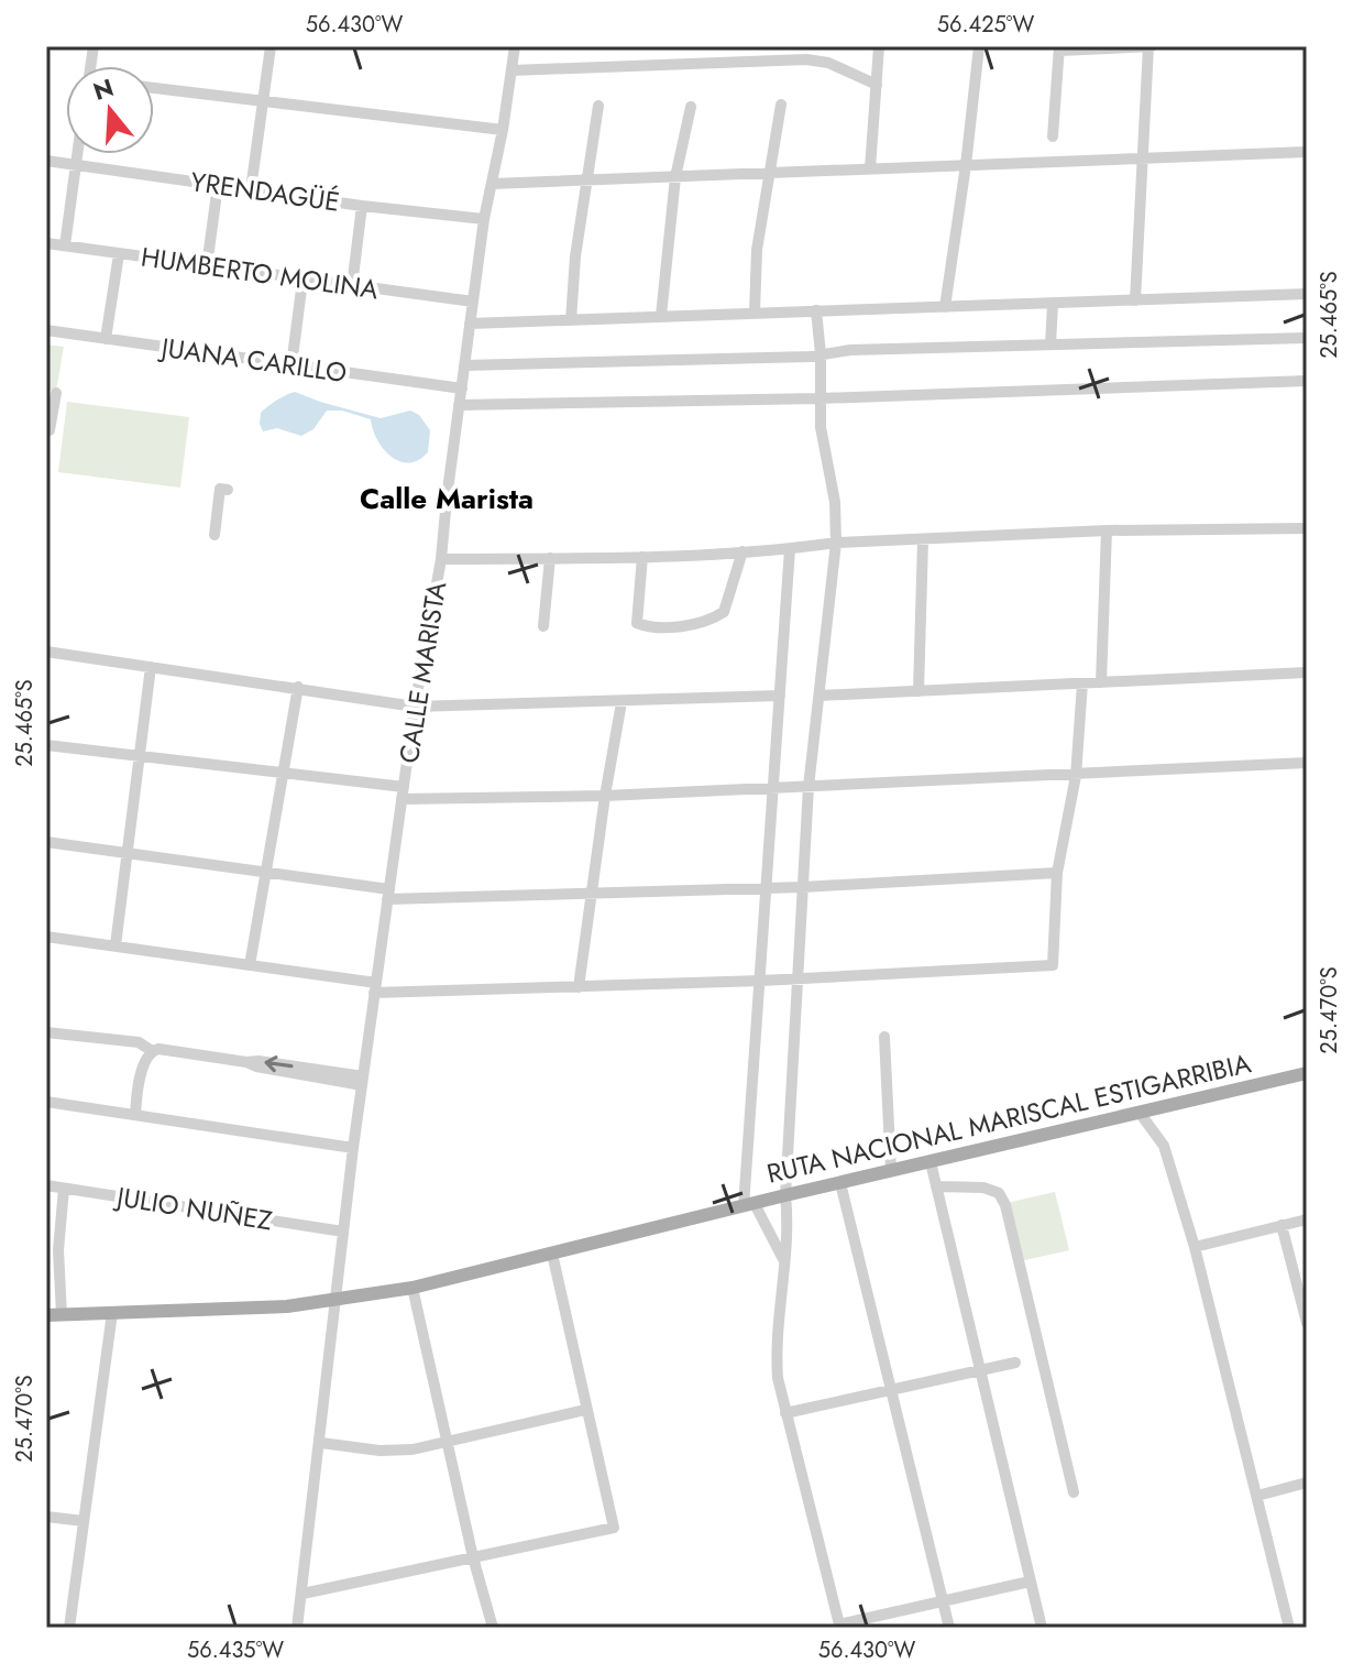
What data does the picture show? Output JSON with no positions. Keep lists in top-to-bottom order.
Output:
{
  "streets": {
    "main road": ["RUTA NACIONAL MARISCAL ESTIGARRIBIA"],
    "street": [
      "YRENDAGÜÉ",
      "HUMBERTO MOLINA",
      "JUANA CARILLO",
      "CALLE MARISTA",
      "JULIO NUÑEZ"
    ]
  },
  "crossings": [
    ["YRENDAGÜÉ", "CALLE MARISTA"],
    ["HUMBERTO MOLINA", "CALLE MARISTA"],
    ["JUANA CARILLO", "CALLE MARISTA"],
    ["CALLE MARISTA", "RUTA NACIONAL MARISCAL ESTIGARRIBIA"],
    ["CALLE MARISTA", "JULIO NUÑEZ"]
  ],
  "districts": ["Calle Marista"],
  "north": "top",
  "coordinates": [
    "56.430°W",
    "56.425°W",
    "25.465°S",
    "25.470°S",
    "56.435°W"
  ]
}
